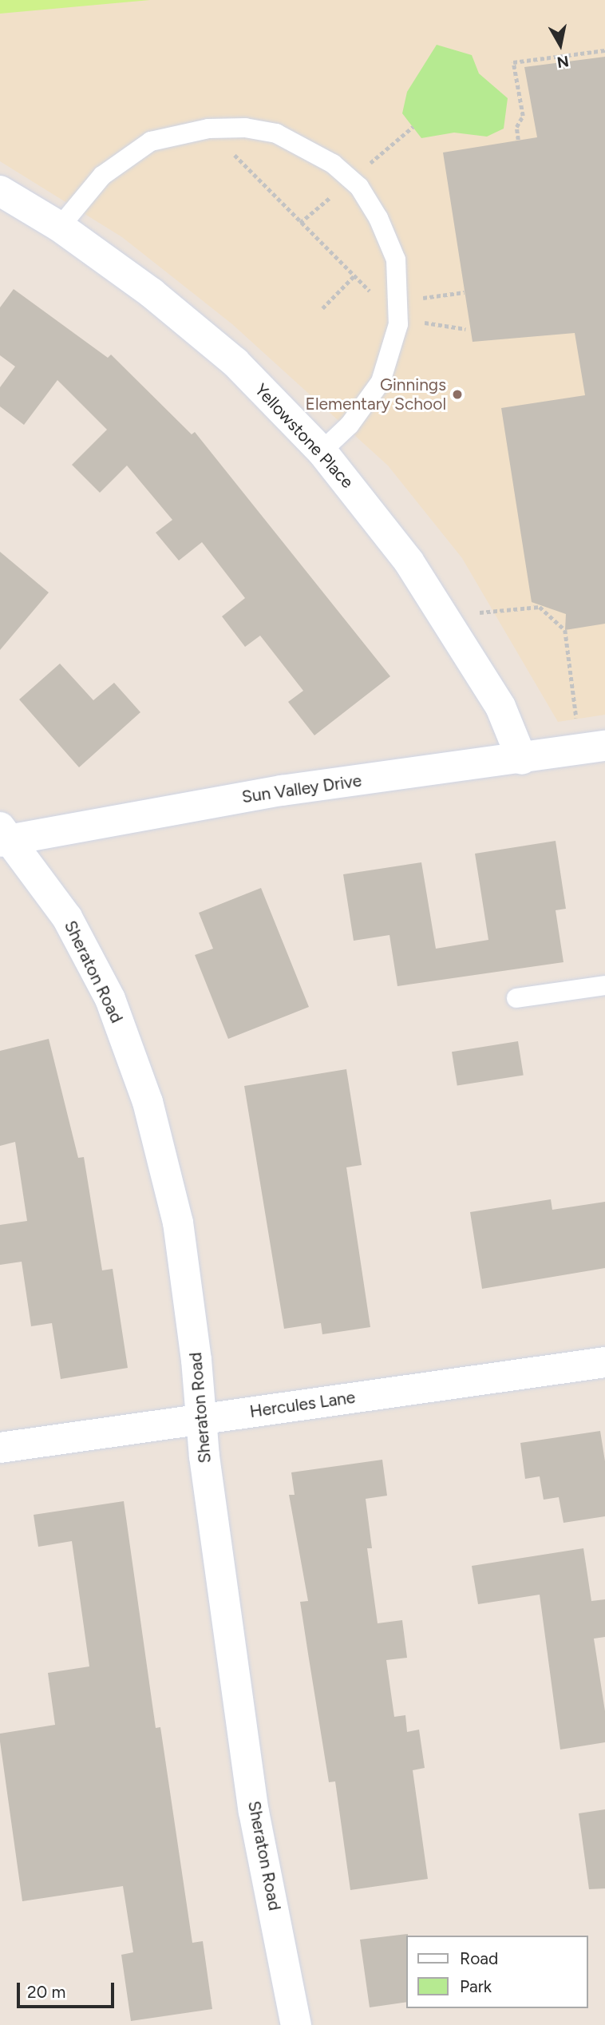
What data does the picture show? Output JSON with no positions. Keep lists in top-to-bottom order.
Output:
{
  "streets": {
    "street": [
      "Yellowstone Place",
      "Sun Valley Drive",
      "Sheraton Road",
      "Hercules Lane"
    ]
  },
  "crossings": [
    ["Yellowstone Place", "Sun Valley Drive"],
    ["Sun Valley Drive", "Sheraton Road"],
    ["Sheraton Road", "Hercules Lane"]
  ],
  "places": ["Ginnings Elementary School"],
  "legend": ["Road", "Park"],
  "scale_bar": "20 m",
  "north": "bottom"
}
